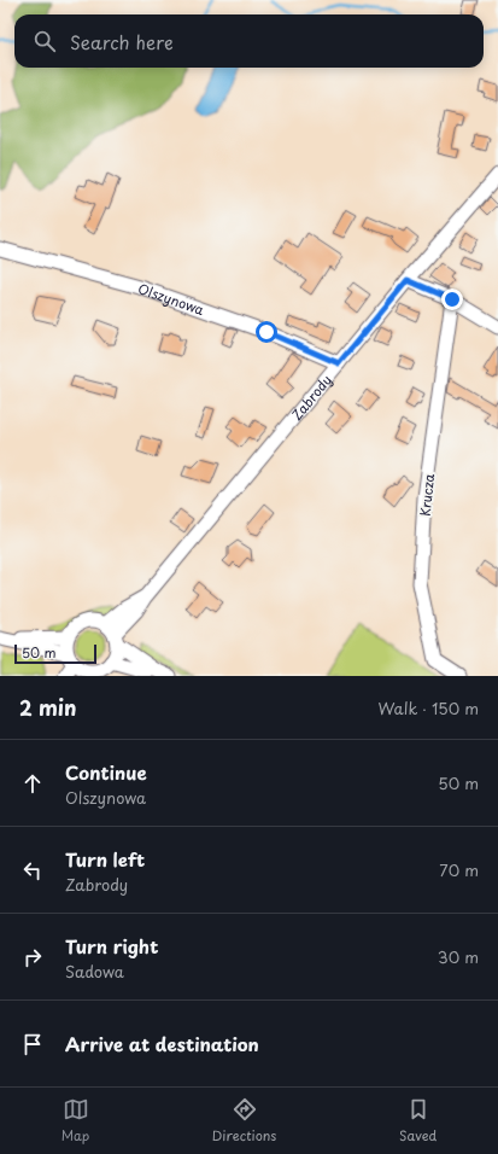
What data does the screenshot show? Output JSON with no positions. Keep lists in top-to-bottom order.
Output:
{
  "streets": {
    "street": ["Olszynowa", "Zabrody", "Krucza"]
  },
  "crossings": [
    ["Olszynowa", "Zabrody"]
  ],
  "scale_bar": "50 m",
  "page": {
    "search": "Search here",
    "scale": "50 m",
    "heading": ["2 min", "Walk · 150 m"],
    "list": [
      ["Continue", "Olszynowa", "50 m"],
      ["Turn left", "Zabrody", "70 m"],
      ["Turn right", "Sadowa", "30 m"],
      "Arrive at destination"
    ],
    "nav": ["Map", "Directions", "Saved"]
  }
}
